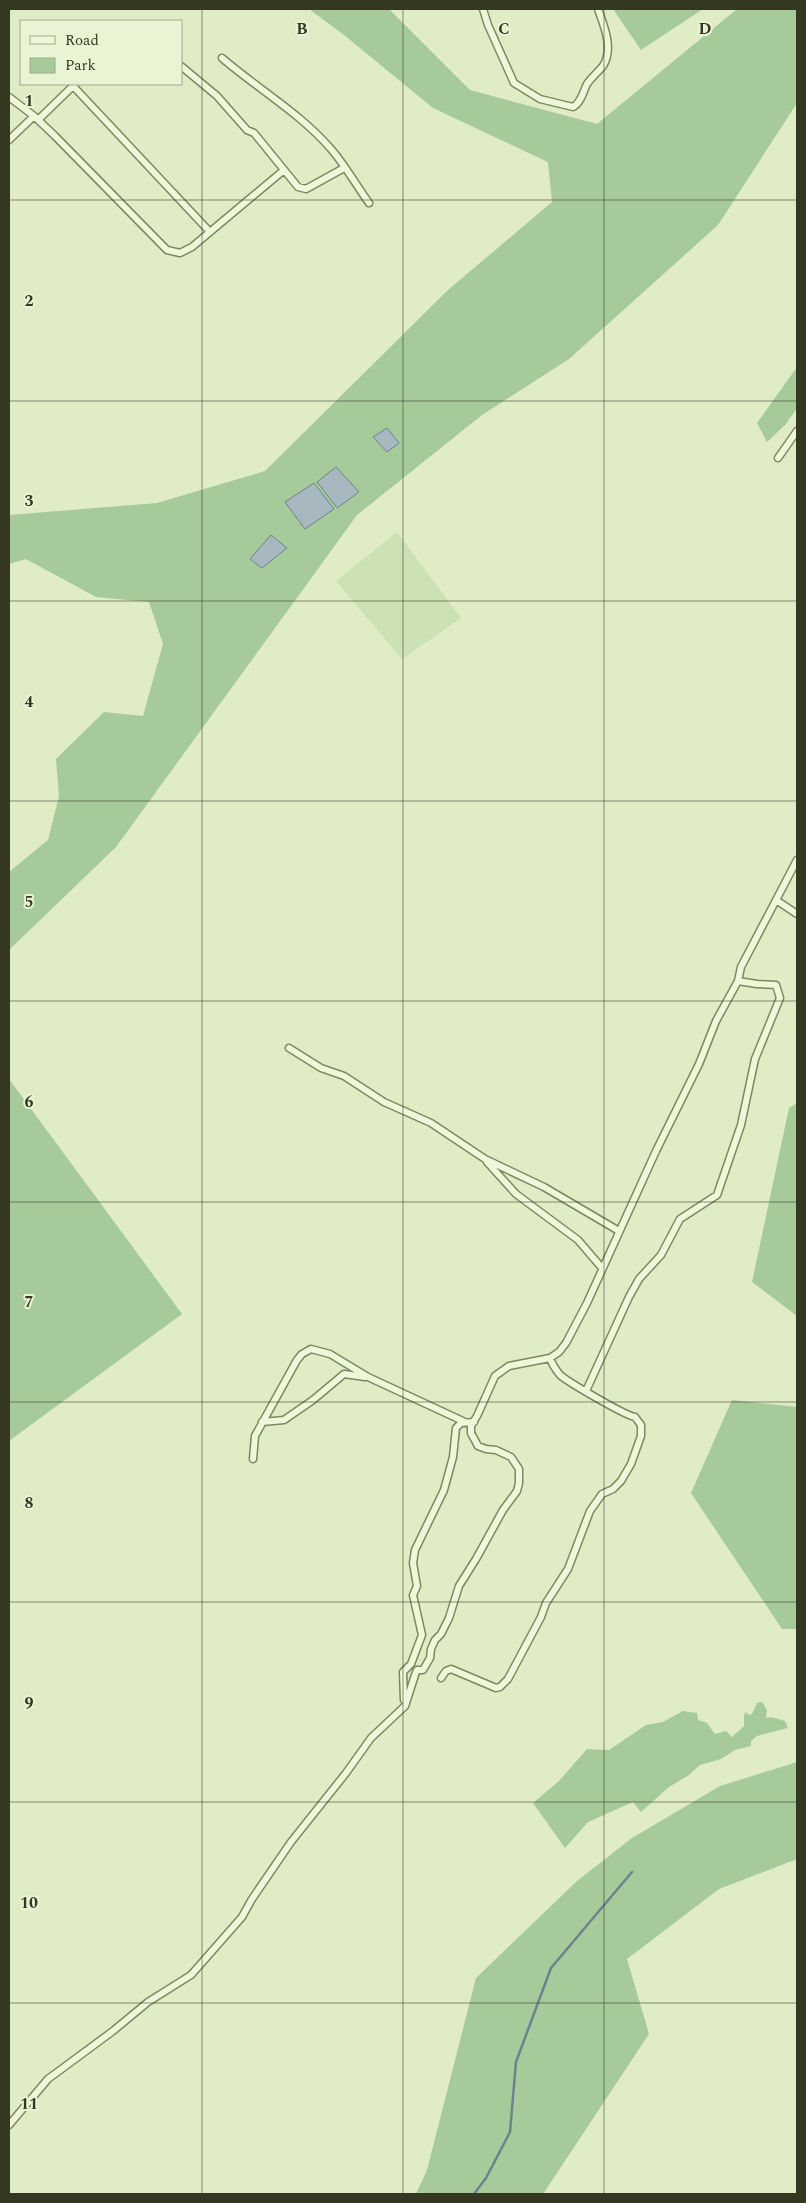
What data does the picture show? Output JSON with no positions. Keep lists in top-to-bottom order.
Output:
{
  "legend": ["Road", "Park"],
  "grid": {
    "columns": ["B", "C", "D"],
    "rows": [
      "1",
      "2",
      "3",
      "4",
      "5",
      "6",
      "7",
      "8",
      "9",
      "10",
      "11"
    ]
  }
}
